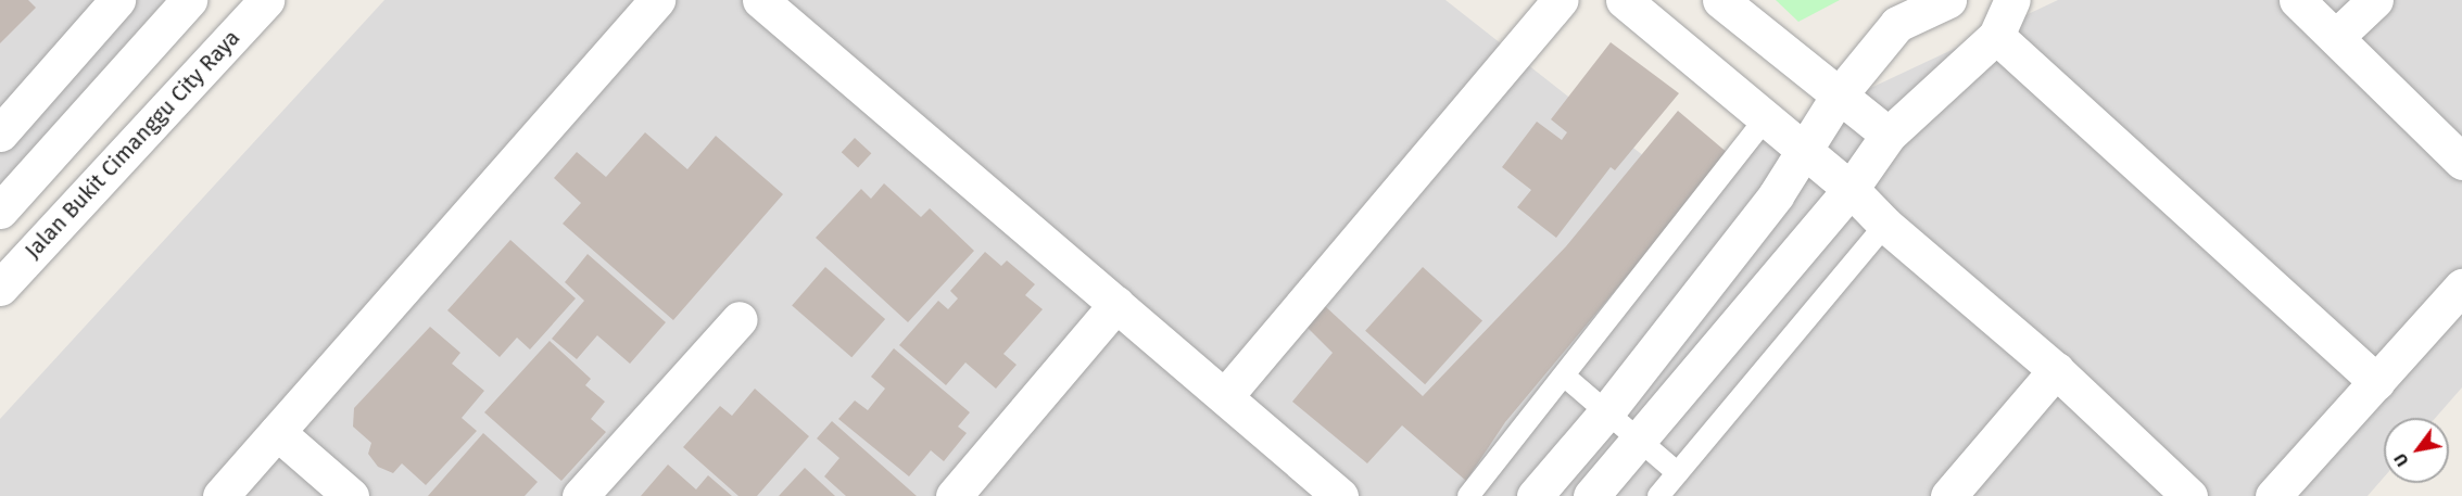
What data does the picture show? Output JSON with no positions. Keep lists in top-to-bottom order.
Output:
{
  "streets": {
    "street": ["Jalan Bukit Cimanggu City Raya"]
  },
  "north": "bottom left"
}
